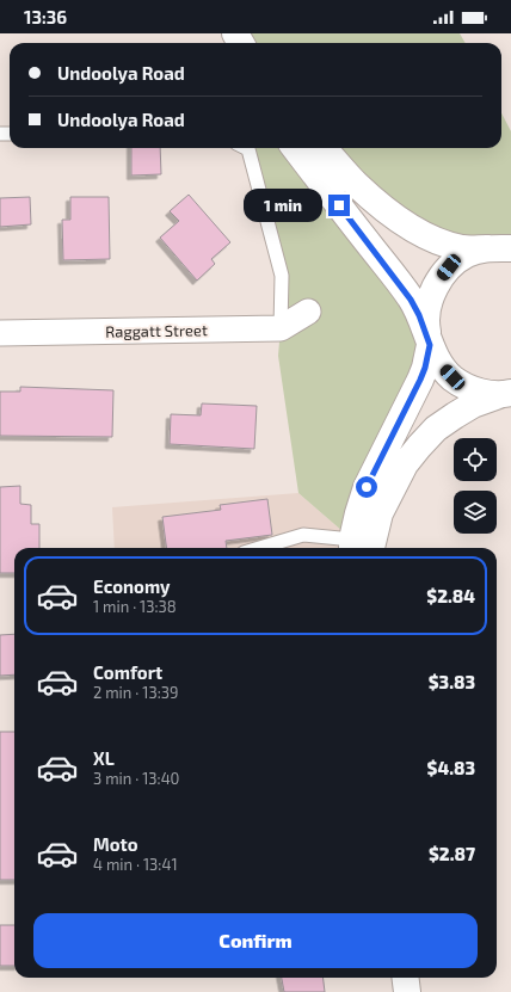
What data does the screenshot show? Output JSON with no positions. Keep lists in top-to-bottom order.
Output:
{
  "streets": {
    "street": ["Raggatt Street"]
  },
  "page": {
    "status": "13:36",
    "banner": ["Undoolya Road", "Undoolya Road"],
    "bubble": "1 min",
    "list": [
      {
        "name": "Economy",
        "note": "1 min · 13:38",
        "value": "$2.84"
      },
      {
        "name": "Comfort",
        "note": "2 min · 13:39",
        "value": "$3.83"
      },
      {
        "name": "XL",
        "note": "3 min · 13:40",
        "value": "$4.83"
      },
      {
        "name": "Moto",
        "note": "4 min · 13:41",
        "value": "$2.87"
      }
    ],
    "buttons": "Confirm"
  }
}
